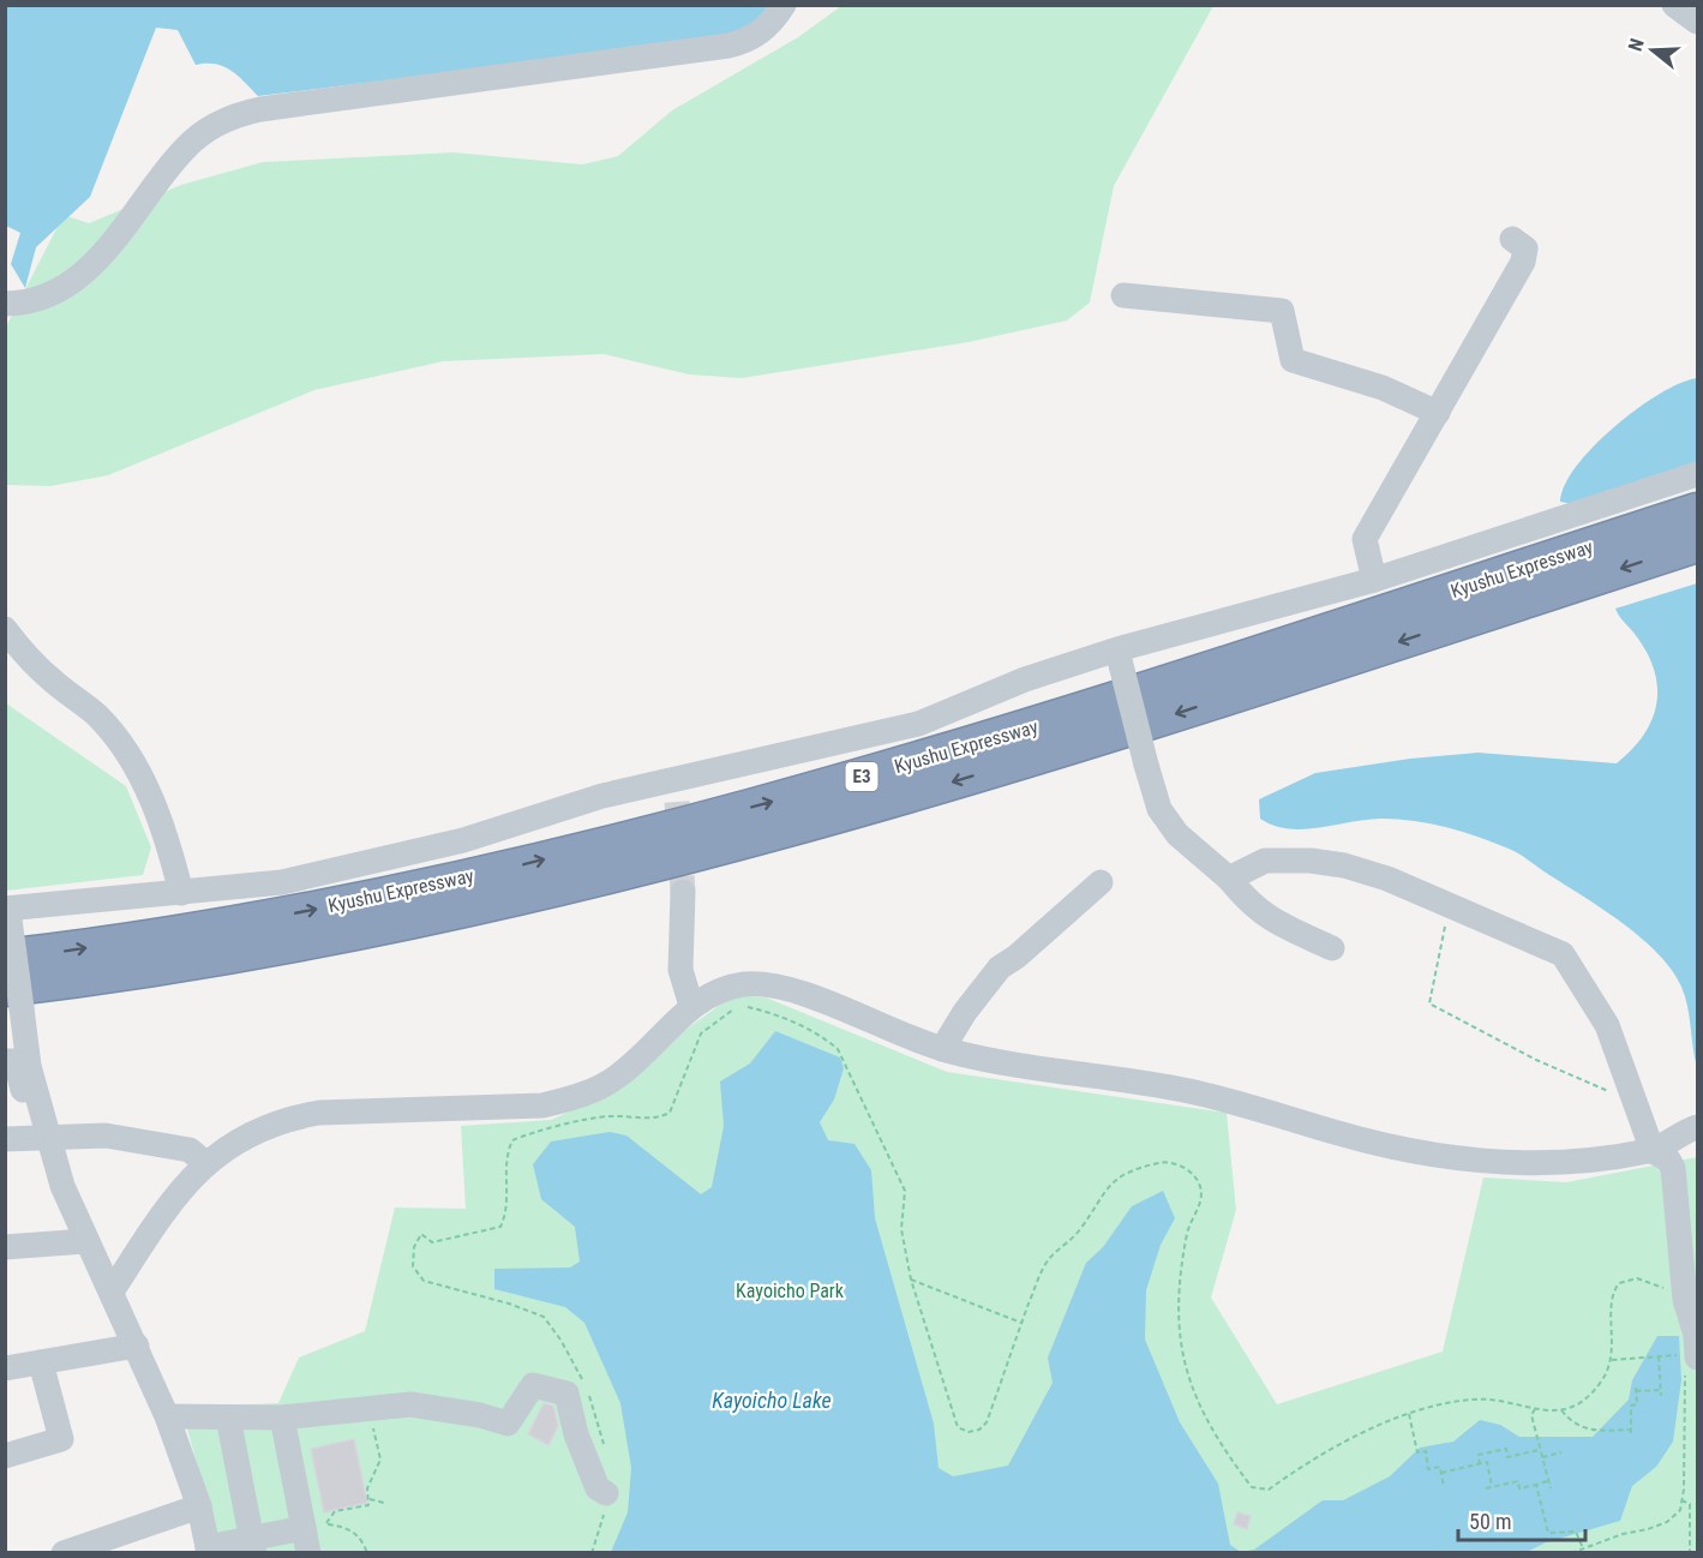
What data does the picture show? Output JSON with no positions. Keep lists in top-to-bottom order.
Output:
{
  "streets": {
    "highway": ["Kyushu Expressway", "E3"]
  },
  "water": ["Kayoicho Lake"],
  "parks": ["Kayoicho Park"],
  "scale_bar": "50 m",
  "north": "left"
}
